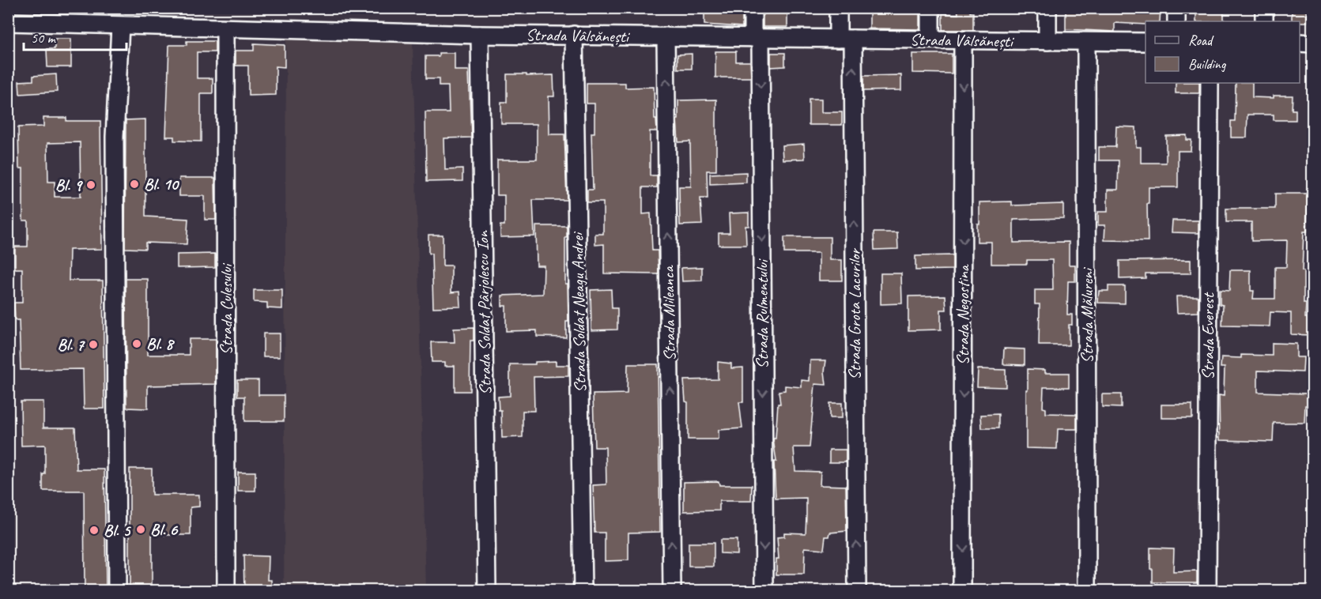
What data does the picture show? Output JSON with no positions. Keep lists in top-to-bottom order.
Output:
{
  "streets": {
    "street": [
      "Strada Vâlsănești",
      "Strada Culesului",
      "Strada Soldat Pârjolescu Ion",
      "Strada Soldat Neagu Andrei",
      "Strada Mileanca",
      "Strada Rulmentului",
      "Strada Grota Lacurilor",
      "Strada Negostina",
      "Strada Mălureni",
      "Strada Everest"
    ]
  },
  "crossings": [
    ["Strada Vâlsănești", "Strada Culesului"],
    ["Strada Vâlsănești", "Strada Soldat Pârjolescu Ion"],
    ["Strada Vâlsănești", "Strada Soldat Neagu Andrei"],
    ["Strada Vâlsănești", "Strada Mileanca"],
    ["Strada Vâlsănești", "Strada Rulmentului"],
    ["Strada Vâlsănești", "Strada Grota Lacurilor"],
    ["Strada Vâlsănești", "Strada Negostina"],
    ["Strada Vâlsănești", "Strada Mălureni"]
  ],
  "one_way": [
    "Strada Mileanca",
    "Strada Rulmentului",
    "Strada Grota Lacurilor",
    "Strada Negostina"
  ],
  "places": [
    "Bl. 10",
    "Bl. 9",
    "Bl. 8",
    "Bl. 7",
    "Bl. 6",
    "Bl. 5"
  ],
  "legend": ["Road", "Building"],
  "scale_bar": "50 m"
}
